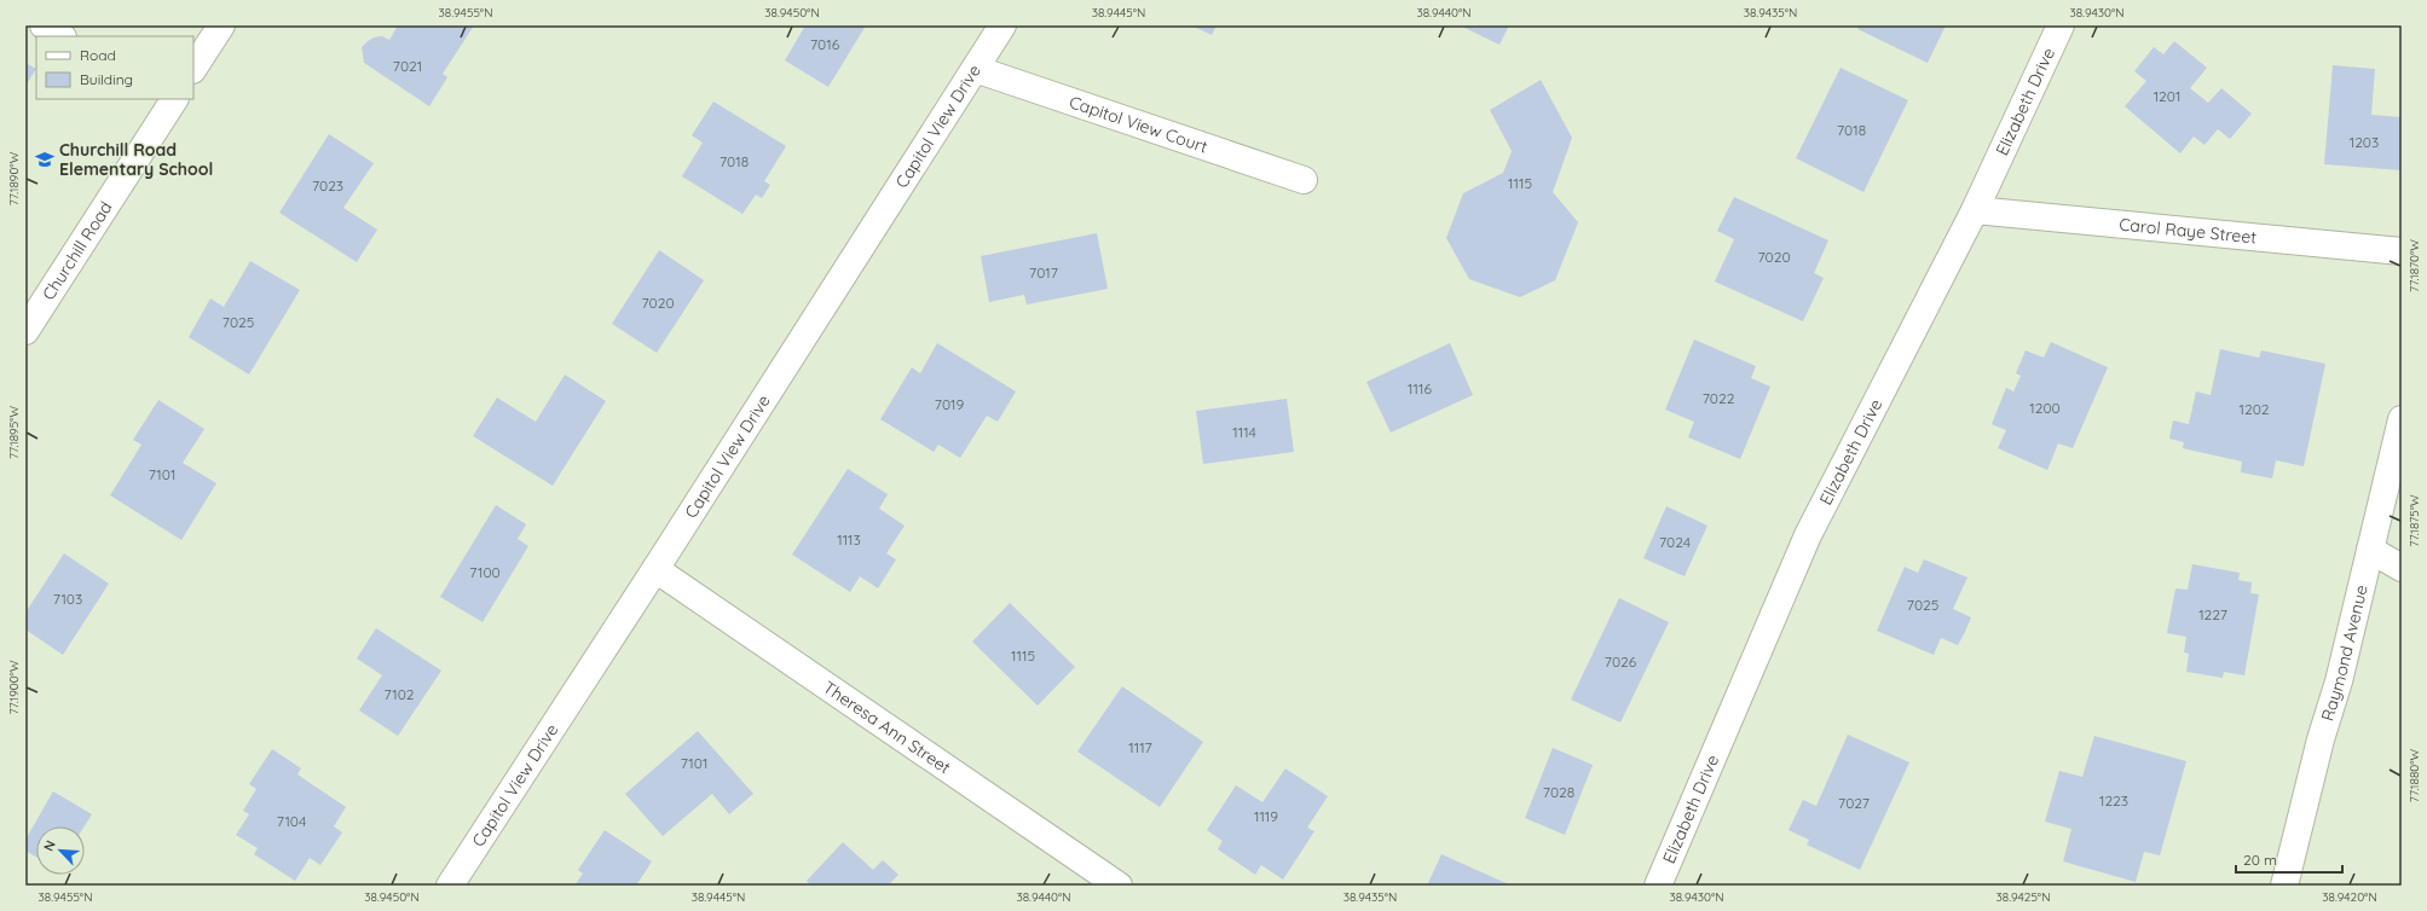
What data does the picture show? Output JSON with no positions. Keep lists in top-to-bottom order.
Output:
{
  "streets": {
    "street": [
      "Elizabeth Drive",
      "Capitol View Court",
      "Capitol View Drive",
      "Carol Raye Street",
      "Churchill Road",
      "Raymond Avenue",
      "Theresa Ann Street"
    ]
  },
  "crossings": [
    ["Elizabeth Drive", "Carol Raye Street"],
    ["Capitol View Court", "Capitol View Drive"],
    ["Capitol View Drive", "Theresa Ann Street"]
  ],
  "places": {
    "school or university": ["Churchill Road Elementary School"]
  },
  "house_numbers": [
    "7016",
    "7021",
    "1201",
    "7018",
    "1203",
    "7018",
    "1115",
    "7023",
    "7020",
    "7017",
    "7020",
    "7025",
    "1116",
    "7022",
    "7019",
    "1200",
    "1202",
    "1114",
    "7101",
    "1113",
    "7024",
    "7100",
    "7103",
    "7025",
    "1227",
    "1115",
    "7026",
    "7102",
    "1117",
    "7101",
    "7028",
    "1223",
    "7027",
    "1119",
    "7104"
  ],
  "legend": ["Road", "Building"],
  "scale_bar": "20 m",
  "north": "top left",
  "coordinates": [
    "38.9455°N",
    "38.9450°N",
    "38.9445°N",
    "38.9440°N",
    "38.9435°N",
    "38.9430°N",
    "77.1890°W",
    "77.1870°W",
    "77.1895°W",
    "77.1875°W",
    "77.1900°W",
    "77.1880°W",
    "38.9425°N",
    "38.9420°N"
  ]
}
